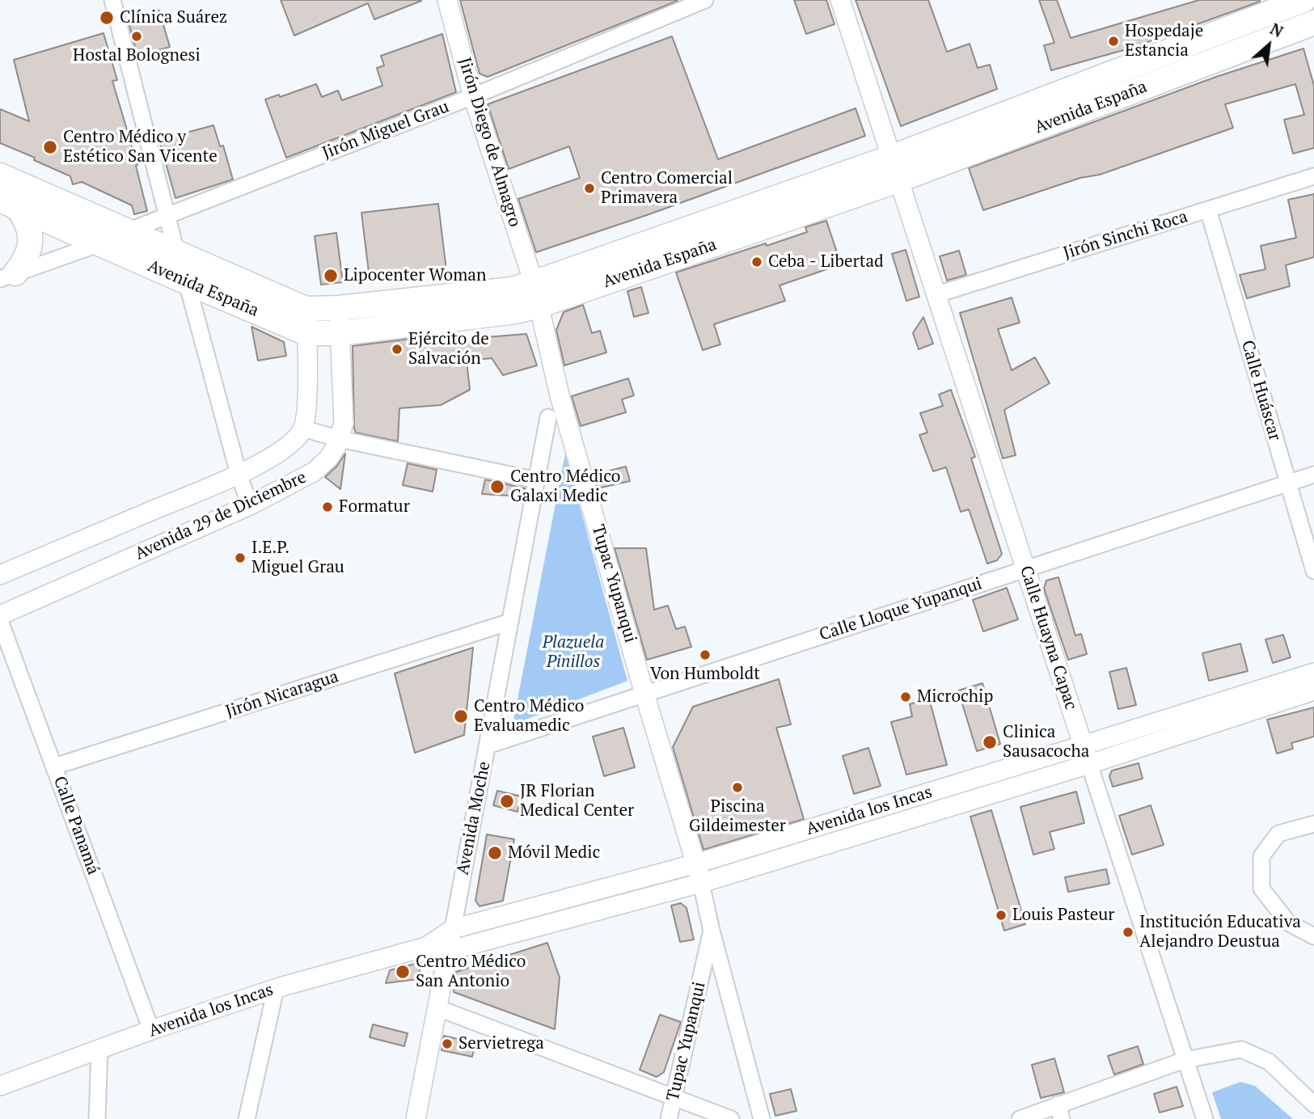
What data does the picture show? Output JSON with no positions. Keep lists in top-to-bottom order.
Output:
{
  "streets": {
    "main road": ["Avenida España"],
    "street": [
      "Jirón Miguel Grau",
      "Jirón Diego de Almagro",
      "Jirón Sinchi Roca",
      "Calle Huáscar",
      "Avenida 29 de Diciembre",
      "Tupac Yupanqui",
      "Calle Lloque Yupanqui",
      "Calle Huayna Capac",
      "Jirón Nicaragua",
      "Avenida los Incas",
      "Avenida Moche",
      "Calle Panamá"
    ]
  },
  "crossings": [
    ["Avenida España", "Jirón Miguel Grau"],
    ["Avenida España", "Jirón Diego de Almagro"],
    ["Avenida España", "Avenida 29 de Diciembre"],
    ["Avenida España", "Tupac Yupanqui"],
    ["Avenida España", "Calle Huayna Capac"],
    ["Jirón Miguel Grau", "Jirón Diego de Almagro"],
    ["Jirón Diego de Almagro", "Tupac Yupanqui"],
    ["Jirón Sinchi Roca", "Calle Huáscar"],
    ["Jirón Sinchi Roca", "Calle Huayna Capac"],
    ["Calle Huáscar", "Calle Lloque Yupanqui"],
    ["Tupac Yupanqui", "Calle Lloque Yupanqui"],
    ["Tupac Yupanqui", "Avenida los Incas"],
    ["Calle Lloque Yupanqui", "Calle Huayna Capac"],
    ["Calle Lloque Yupanqui", "Avenida Moche"],
    ["Calle Huayna Capac", "Avenida los Incas"],
    ["Jirón Nicaragua", "Avenida Moche"],
    ["Jirón Nicaragua", "Calle Panamá"],
    ["Avenida los Incas", "Avenida Moche"],
    ["Avenida los Incas", "Calle Panamá"]
  ],
  "parks": ["Plazuela Pinillos"],
  "places": [
    "Clínica Suárez",
    "Hostal Bolognesi",
    "Hospedaje Estancia",
    "Centro Médico y Estético San Vicente",
    "Centro Comercial Primavera",
    "Ceba - Libertad",
    "Lipocenter Woman",
    "Ejército de Salvación",
    "Centro Médico Galaxi Medic",
    "Formatur",
    "I.E.P. Miguel Grau",
    "Von Humboldt",
    "Microchip",
    "Centro Médico Evaluamedic",
    "Clinica Sausacocha",
    "Piscina Gildeimester",
    "JR Florian Medical Center",
    "Móvil Medic",
    "Louis Pasteur",
    "Institución Educativa Alejandro Deustua",
    "Centro Médico San Antonio",
    "Servietrega"
  ],
  "north": "top right"
}
